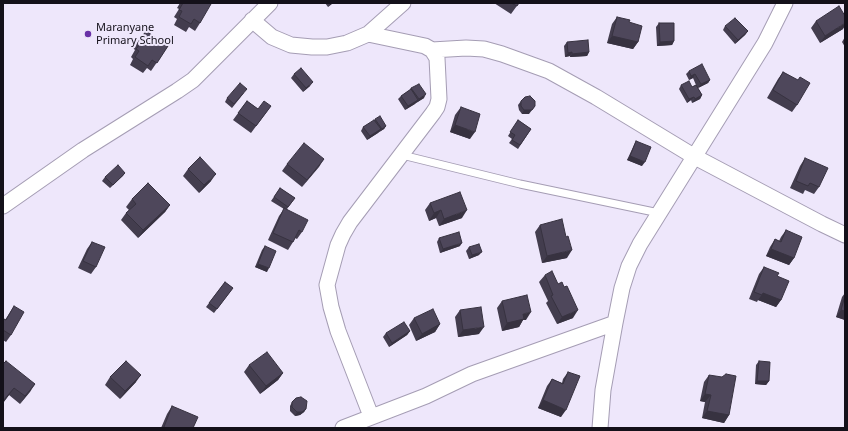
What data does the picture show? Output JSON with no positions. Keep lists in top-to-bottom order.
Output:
{
  "places": ["Maranyane Primary School"]
}
